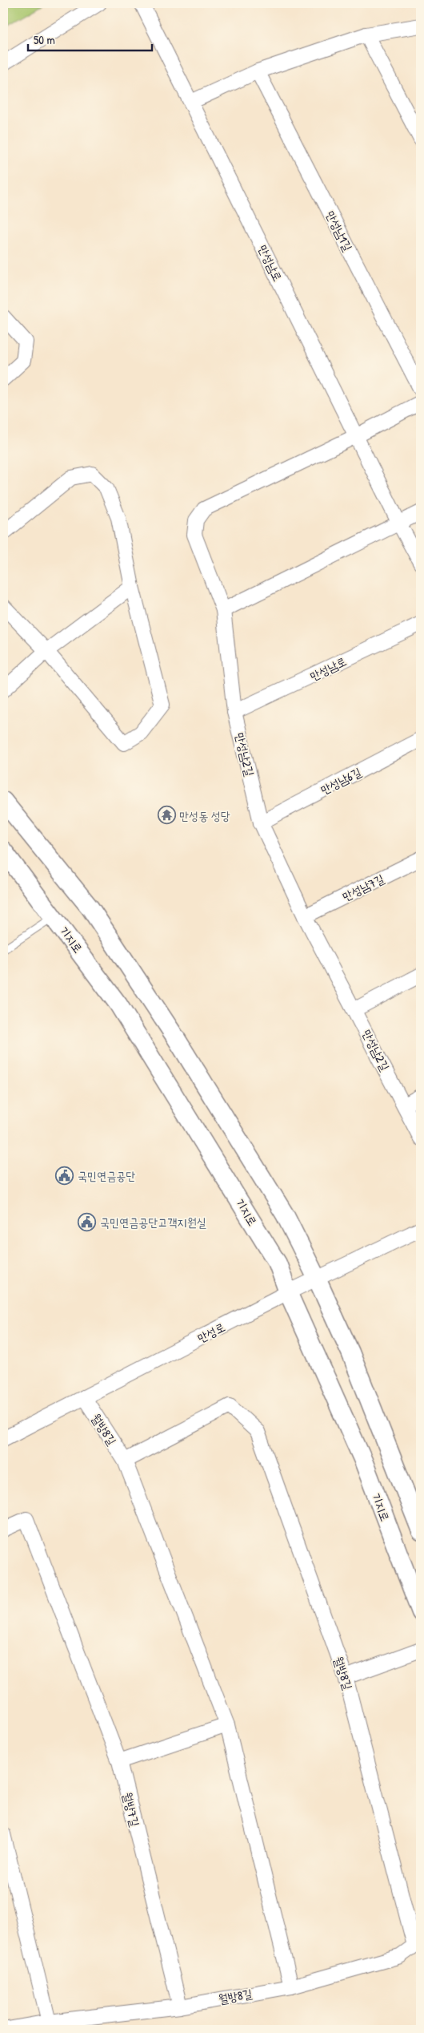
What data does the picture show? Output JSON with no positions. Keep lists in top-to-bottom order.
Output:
{
  "streets": {
    "street": [
      "만성남1길",
      "만성남로",
      "만성남2길",
      "만성남6길",
      "만성남7길",
      "기지로",
      "만성로",
      "월방8길",
      "월방7길"
    ]
  },
  "crossings": [
    ["만성남로", "만성남2길"],
    ["만성남2길", "만성남6길"],
    ["만성남2길", "만성남7길"],
    ["기지로", "만성로"],
    ["만성로", "월방8길"],
    ["월방8길", "월방7길"]
  ],
  "places": {
    "temple": ["만성동 성당"],
    "public building": ["국민연금공단", "국민연금공단고객지원실"]
  },
  "scale_bar": "50 m"
}
